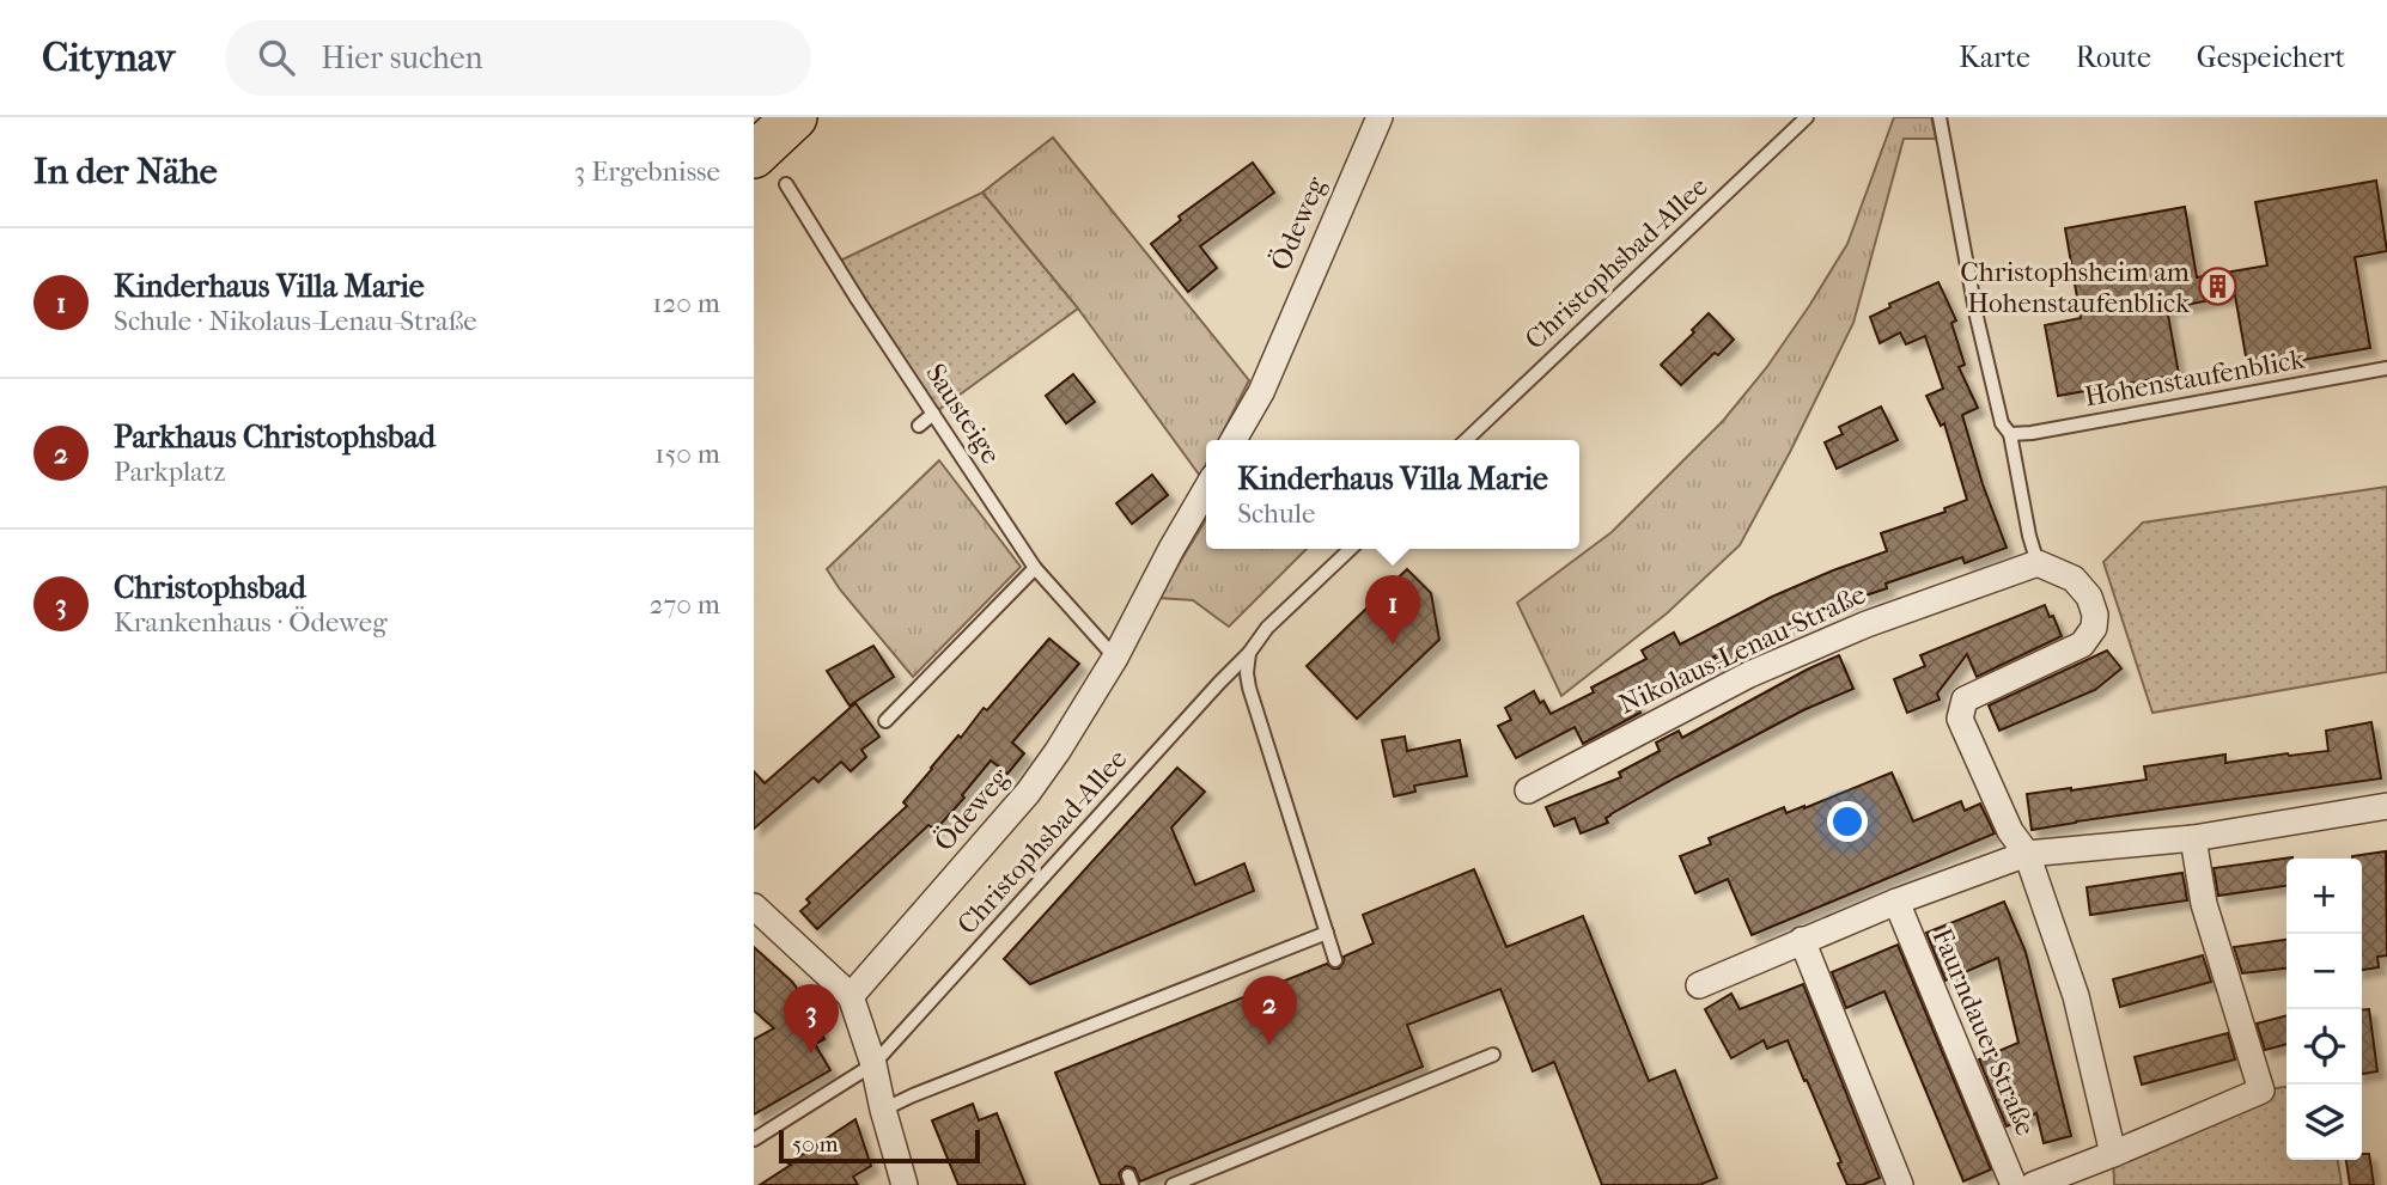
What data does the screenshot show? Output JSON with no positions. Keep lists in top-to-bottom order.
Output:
{
  "streets": {
    "street": ["Ödeweg", "Nikolaus-Lenau-Straße", "Faurndauer Straße"],
    "lane": ["Christophsbad-Allee", "Hohenstaufenblick", "Sausteige"]
  },
  "crossings": [
    ["Ödeweg", "Sausteige"]
  ],
  "places": {
    "building": ["Christophsheim am Hohenstaufenblick"]
  },
  "scale_bar": "50 m",
  "page": {
    "header": "Citynav",
    "search": "Hier suchen",
    "nav": ["Karte", "Route", "Gespeichert"],
    "heading": ["In der Nähe", "3 Ergebnisse"],
    "list": [
      {
        "mark": "1",
        "name": "Kinderhaus Villa Marie",
        "note": "Schule · Nikolaus-Lenau-Straße",
        "value": "120 m"
      },
      {
        "mark": "2",
        "name": "Parkhaus Christophsbad",
        "note": "Parkplatz",
        "value": "150 m"
      },
      {
        "mark": "3",
        "name": "Christophsbad",
        "note": "Krankenhaus · Ödeweg",
        "value": "270 m"
      }
    ],
    "popup": ["Kinderhaus Villa Marie", "Schule"],
    "pins": ["1", "2", "3"],
    "map_buttons": ["+", "−"],
    "scale": "50 m"
  }
}
